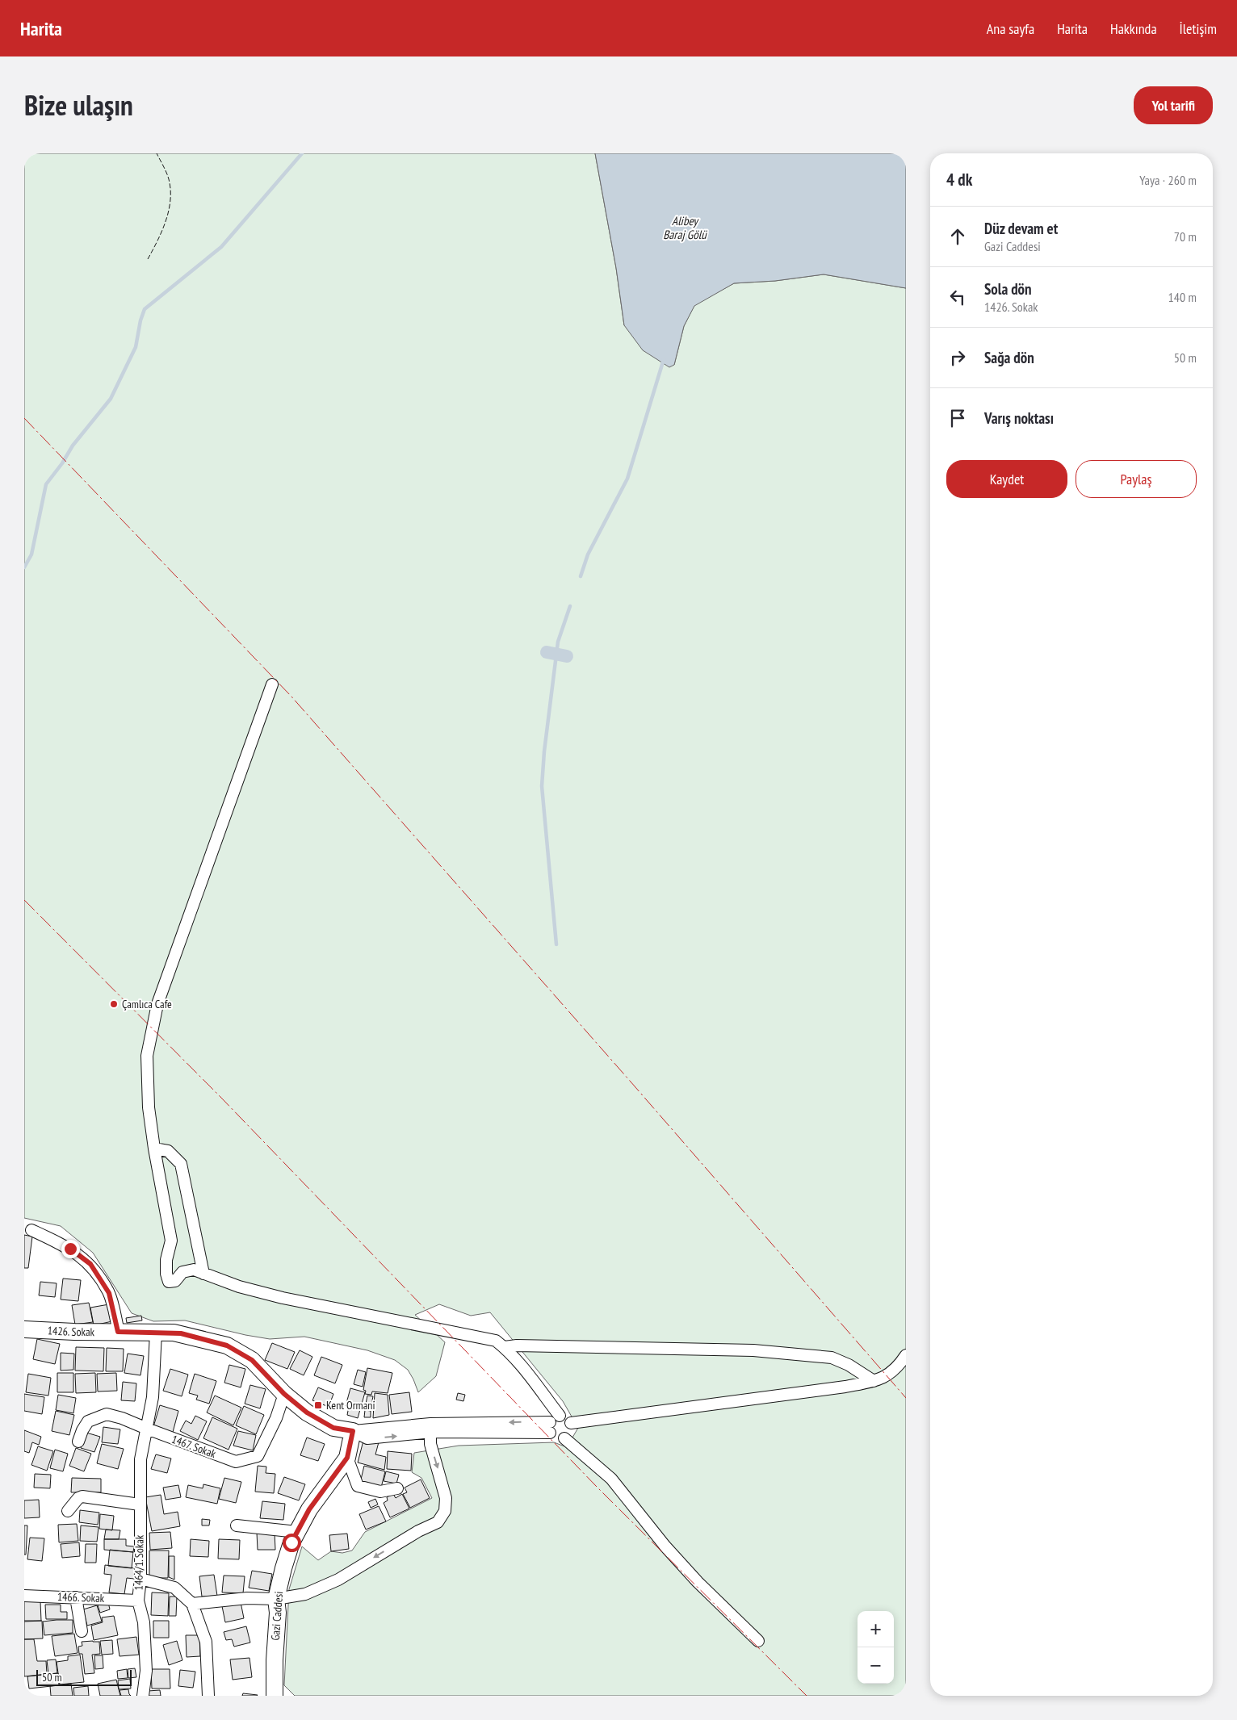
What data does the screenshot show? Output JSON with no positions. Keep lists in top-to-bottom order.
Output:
{
  "streets": {
    "main road": ["1426. Sokak", "Gazi Caddesi"],
    "street": ["1467. Sokak", "1464/1. Sokak", "1466. Sokak"]
  },
  "crossings": [
    ["1426. Sokak", "1467. Sokak"],
    ["1426. Sokak", "1464/1. Sokak"],
    ["1426. Sokak", "Gazi Caddesi"],
    ["1467. Sokak", "1464/1. Sokak"],
    ["1464/1. Sokak", "1466. Sokak"]
  ],
  "water": ["Alibey Baraj Gölü"],
  "places": {
    "other": ["Çamlıca Cafe"],
    "transit": ["Kent Ormani"]
  },
  "scale_bar": "50 m",
  "page": {
    "header": "Harita",
    "nav": [
      "Ana sayfa",
      "Harita",
      "Hakkında",
      "İletişim"
    ],
    "title": "Bize ulaşın",
    "buttons": [
      "Yol tarifi",
      ["Kaydet", "Paylaş"]
    ],
    "heading": ["4 dk", "Yaya · 260 m"],
    "list": [
      ["Düz devam et", "Gazi Caddesi", "70 m"],
      ["Sola dön", "1426. Sokak", "140 m"],
      ["Sağa dön", "50 m"],
      "Varış noktası"
    ],
    "map_buttons": ["+", "−"],
    "scale": "50 m"
  }
}
